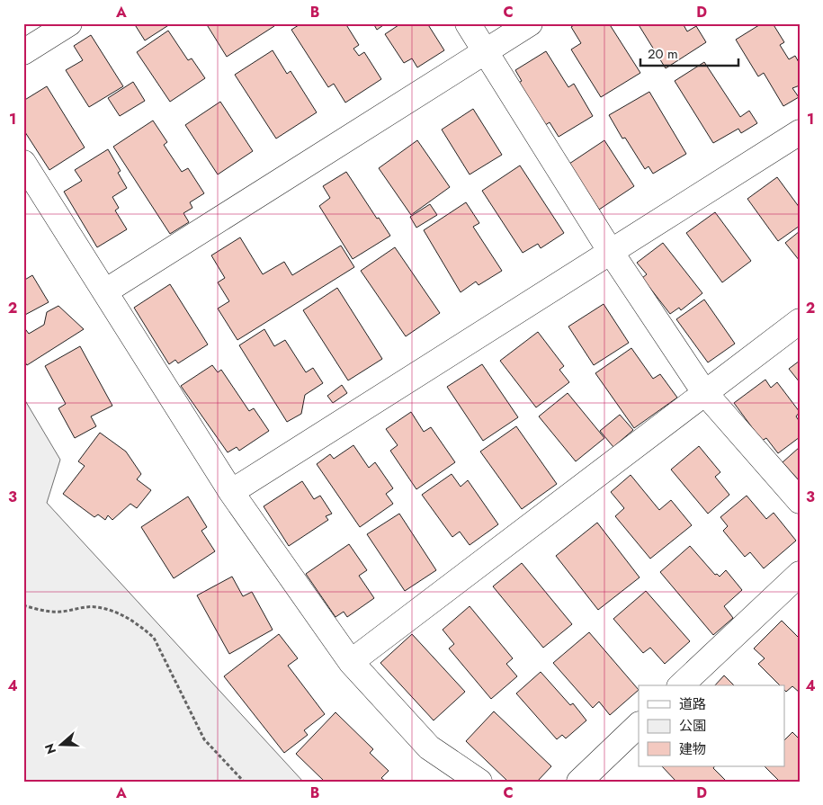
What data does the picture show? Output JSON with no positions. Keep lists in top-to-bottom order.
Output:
{
  "legend": ["道路", "公園", "建物"],
  "scale_bar": "20 m",
  "north": "left",
  "grid": {
    "columns": [
      "A",
      "B",
      "C",
      "D"
    ],
    "rows": [
      "1",
      "2",
      "3",
      "4"
    ]
  }
}
